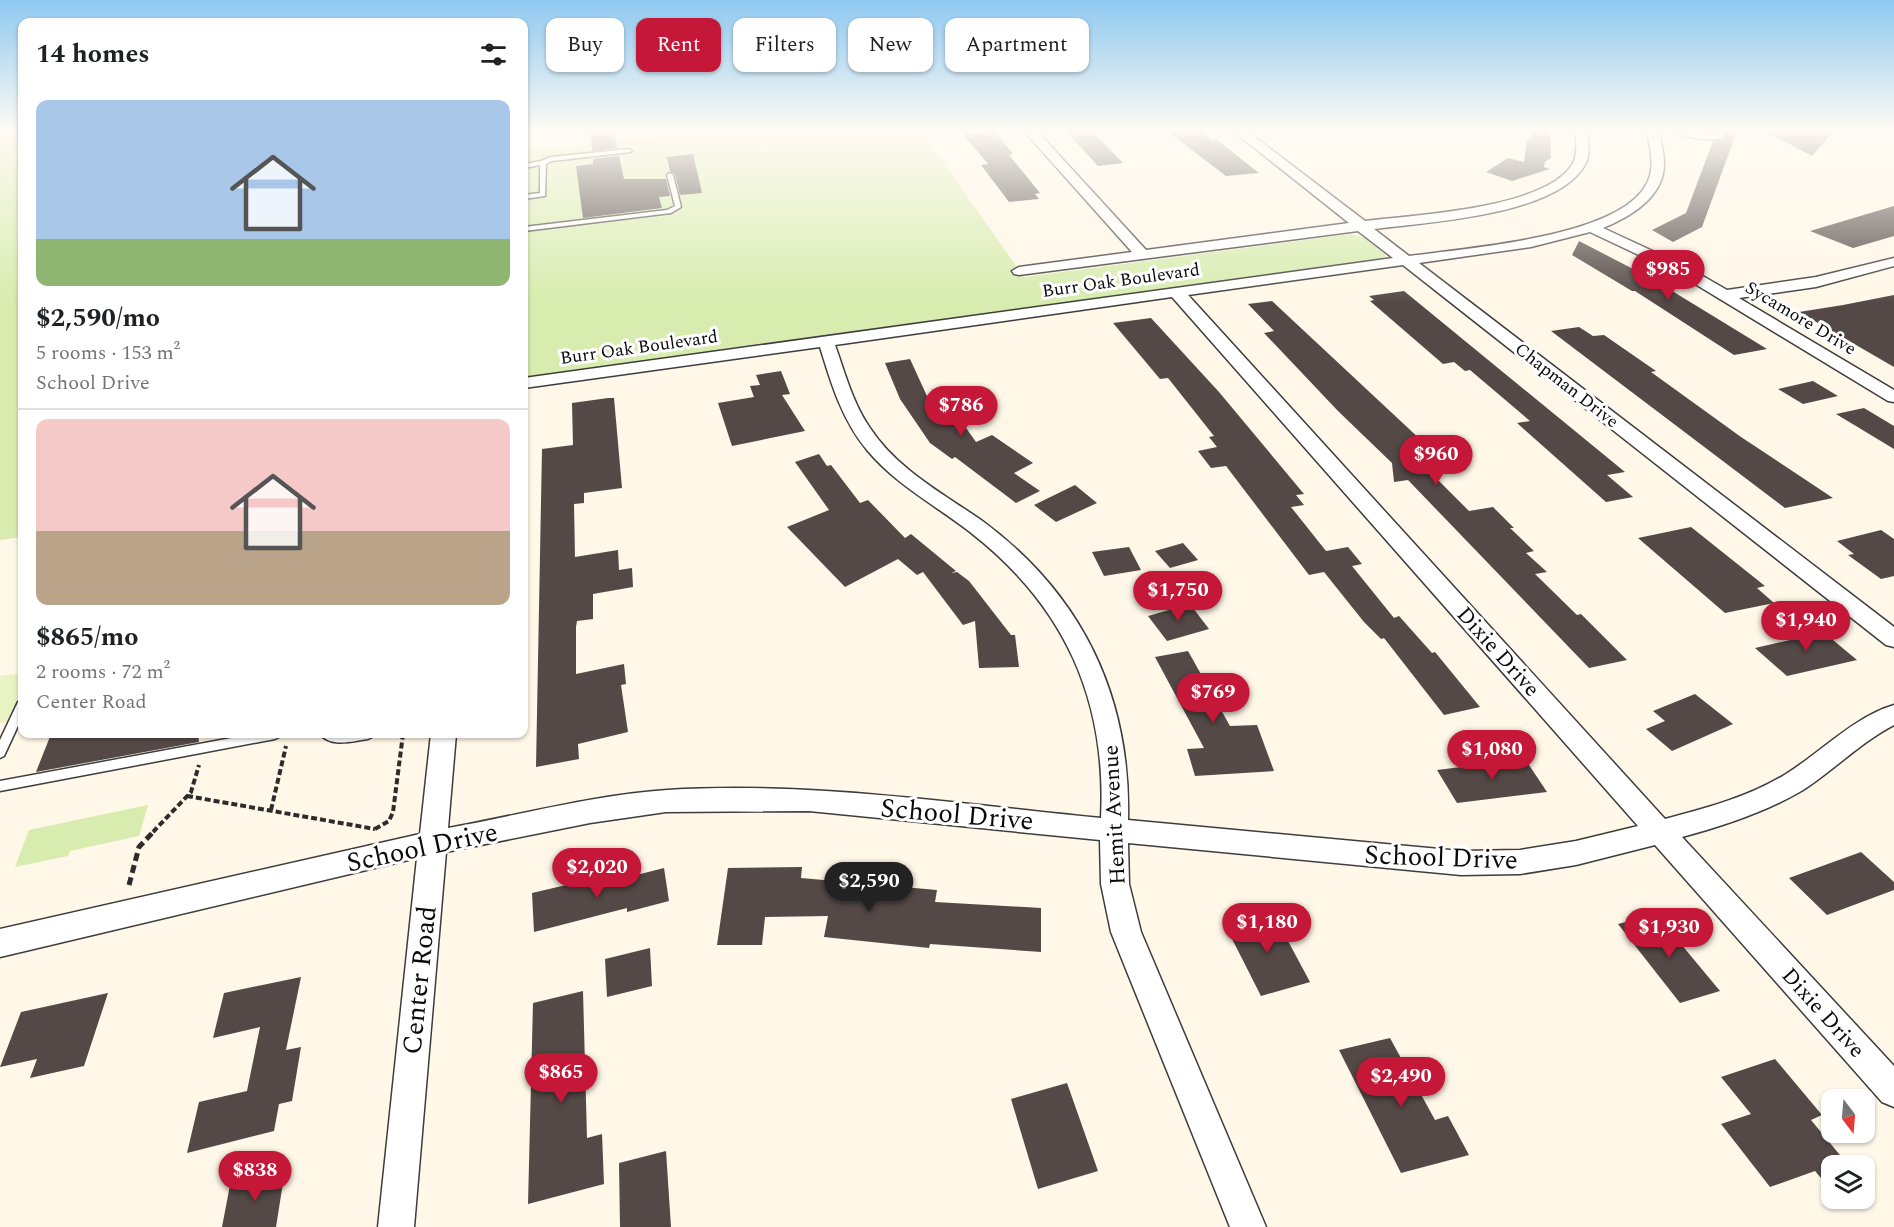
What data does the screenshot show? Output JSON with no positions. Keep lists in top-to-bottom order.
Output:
{
  "streets": {
    "street": [
      "Burr Oak Boulevard",
      "Sycamore Drive",
      "Chapman Drive",
      "Dixie Drive",
      "School Drive",
      "Hemit Avenue",
      "Center Road"
    ]
  },
  "crossings": [
    ["Burr Oak Boulevard", "Sycamore Drive"],
    ["Burr Oak Boulevard", "Chapman Drive"],
    ["Burr Oak Boulevard", "Dixie Drive"],
    ["Burr Oak Boulevard", "Hemit Avenue"],
    ["Dixie Drive", "School Drive"],
    ["School Drive", "Hemit Avenue"],
    ["School Drive", "Center Road"]
  ],
  "north": "bottom",
  "page": {
    "chip": [
      "Buy",
      "Rent",
      "Filters",
      "New",
      "Apartment"
    ],
    "heading": "14 homes",
    "list": [
      {
        "name": "$2,590/mo",
        "note": "5 rooms · 153 m² · School Drive"
      },
      {
        "name": "$865/mo",
        "note": "2 rooms · 72 m² · Center Road"
      }
    ],
    "price": [
      "$985",
      "$786",
      "$960",
      "$1,750",
      "$1,940",
      "$769",
      "$1,080",
      "$2,020",
      "$2,590",
      "$1,180",
      "$1,930",
      "$865",
      "$2,490",
      "$838"
    ]
  }
}
